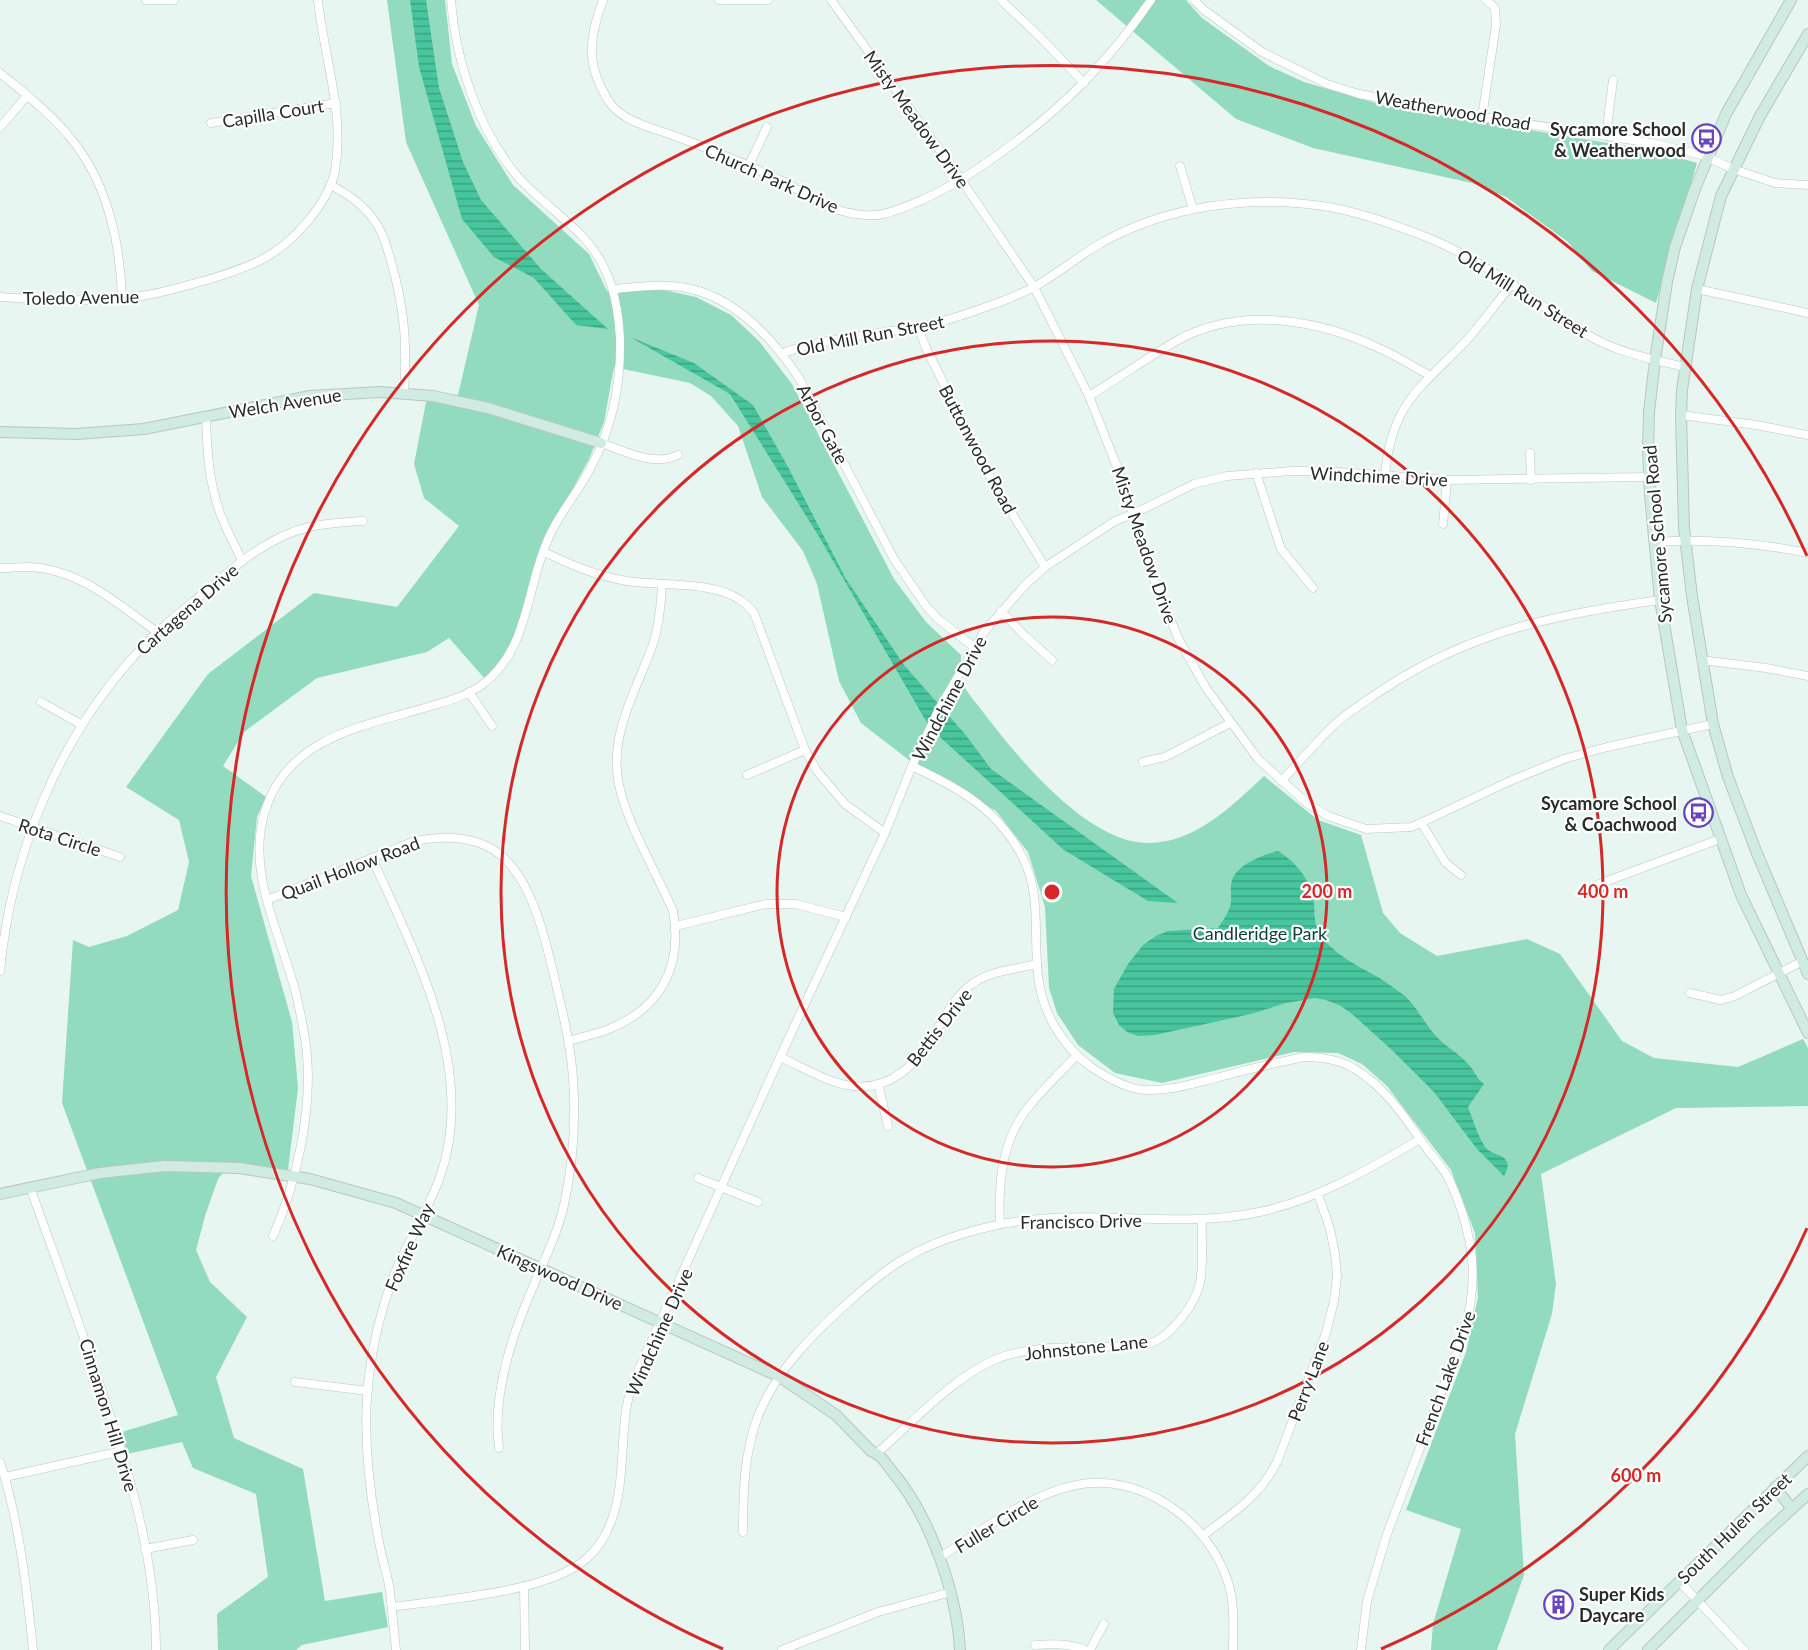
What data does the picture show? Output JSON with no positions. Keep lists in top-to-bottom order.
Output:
{
  "streets": {
    "main road": [
      "Welch Avenue",
      "Sycamore School Road",
      "Kingswood Drive",
      "South Hulen Street"
    ],
    "street": [
      "Weatherwood Road",
      "Capilla Court",
      "Misty Meadow Drive",
      "Church Park Drive",
      "Old Mill Run Street",
      "Toledo Avenue",
      "Arbor Gate",
      "Buttonwood Road",
      "Windchime Drive",
      "Cartagena Drive",
      "Rota Circle",
      "Quail Hollow Road",
      "Bettis Drive",
      "Francisco Drive",
      "Foxfire Way",
      "Johnstone Lane",
      "French Lake Drive",
      "Perry Lane",
      "Cinnamon Hill Drive",
      "Fuller Circle"
    ]
  },
  "crossings": [
    ["Weatherwood Road", "Sycamore School Road"],
    ["Capilla Court", "Toledo Avenue"],
    ["Misty Meadow Drive", "Church Park Drive"],
    ["Misty Meadow Drive", "Old Mill Run Street"],
    ["Misty Meadow Drive", "Windchime Drive"],
    ["Misty Meadow Drive", "Sycamore School Road"],
    ["Old Mill Run Street", "Arbor Gate"],
    ["Old Mill Run Street", "Buttonwood Road"],
    ["Old Mill Run Street", "Sycamore School Road"],
    ["Arbor Gate", "Windchime Drive"],
    ["Buttonwood Road", "Windchime Drive"],
    ["Windchime Drive", "Sycamore School Road"],
    ["Windchime Drive", "Bettis Drive"],
    ["Windchime Drive", "Foxfire Way"],
    ["Windchime Drive", "Kingswood Drive"],
    ["Windchime Drive", "French Lake Drive"],
    ["Cartagena Drive", "Rota Circle"],
    ["Quail Hollow Road", "Foxfire Way"],
    ["Quail Hollow Road", "Kingswood Drive"],
    ["Bettis Drive", "French Lake Drive"],
    ["Francisco Drive", "Kingswood Drive"],
    ["Francisco Drive", "Johnstone Lane"],
    ["Francisco Drive", "French Lake Drive"],
    ["Francisco Drive", "Perry Lane"],
    ["Foxfire Way", "Kingswood Drive"],
    ["Kingswood Drive", "Johnstone Lane"],
    ["Kingswood Drive", "Cinnamon Hill Drive"],
    ["Kingswood Drive", "Fuller Circle"],
    ["Perry Lane", "Fuller Circle"]
  ],
  "parks": ["Candleridge Park"],
  "places": {
    "bus stop": ["Sycamore School & Weatherwood", "Sycamore School & Coachwood"],
    "building": ["Super Kids Daycare"]
  },
  "rings": ["200 m", "400 m", "600 m"]
}
